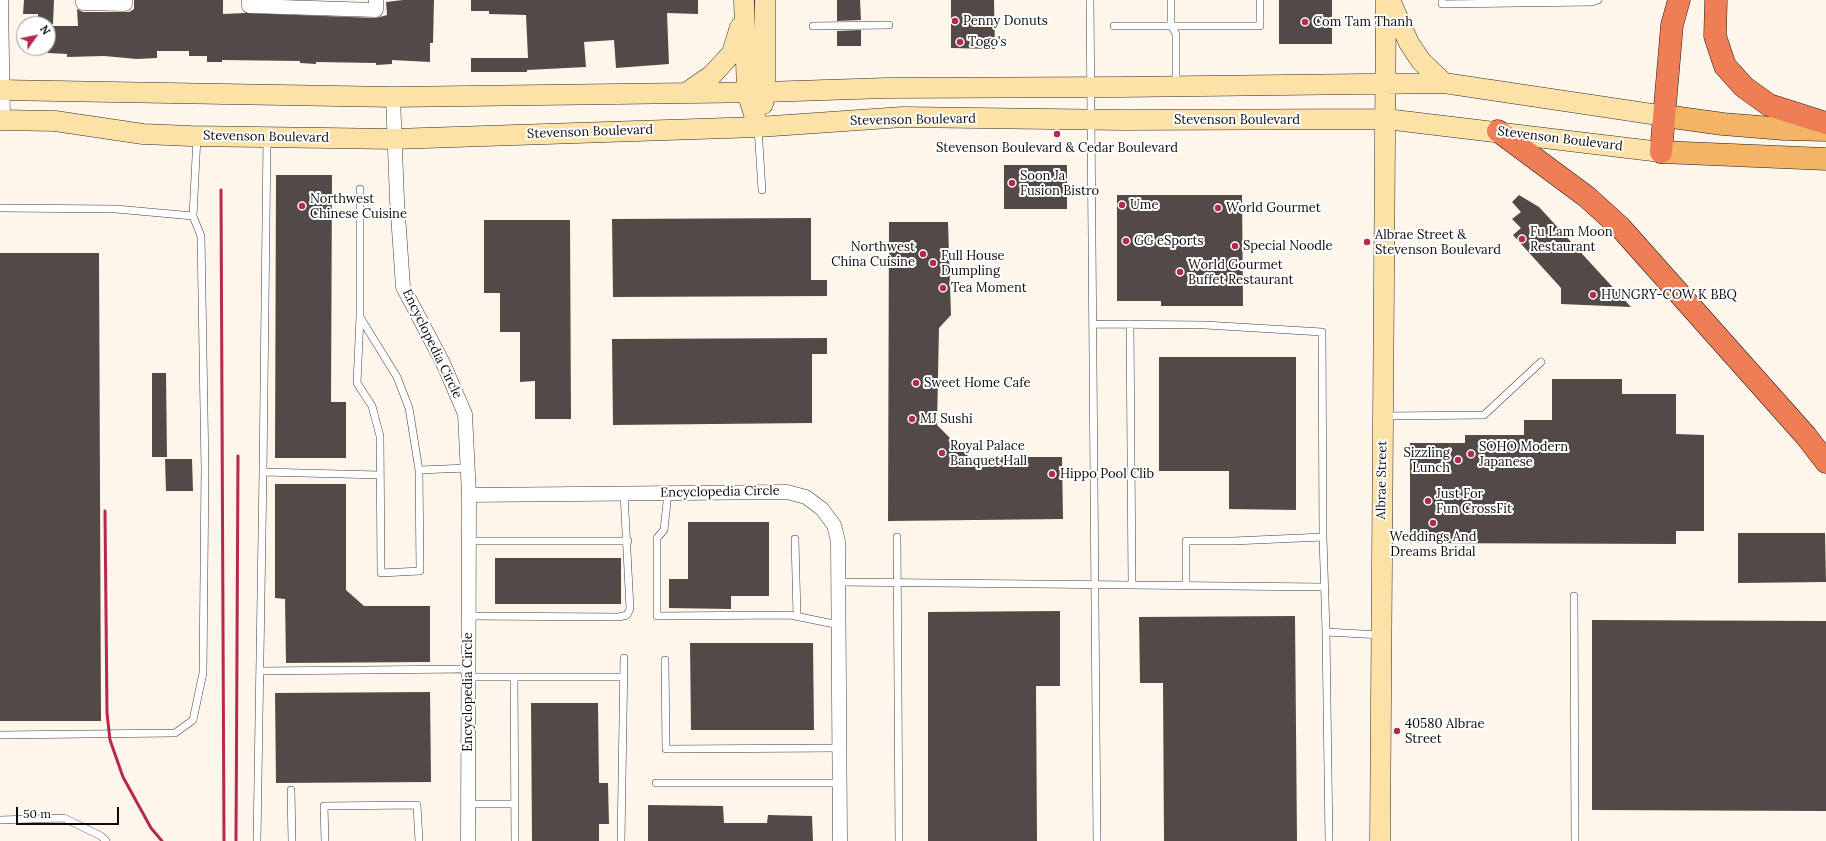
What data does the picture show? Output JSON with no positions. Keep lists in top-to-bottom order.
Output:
{
  "streets": {
    "main road": ["Stevenson Boulevard", "Albrae Street"],
    "street": ["Encyclopedia Circle"]
  },
  "crossings": [
    ["Stevenson Boulevard", "Encyclopedia Circle"],
    ["Stevenson Boulevard", "Albrae Street"]
  ],
  "places": [
    "Penny Donuts",
    "Com Tam Thanh",
    "Togo's",
    "Stevenson Boulevard & Cedar Boulevard",
    "Soon Ja Fusion Bistro",
    "Ume",
    "Northwest Chinese Cuisine",
    "World Gourmet",
    "Fu Lam Moon Restaurant",
    "GG eSports",
    "Albrae Street & Stevenson Boulevard",
    "Special Noodle",
    "Northwest China Cuisine",
    "Full House Dumpling",
    "World Gourmet Buffet Restaurant",
    "Tea Moment",
    "HUNGRY-COW K BBQ",
    "Sweet Home Cafe",
    "MJ Sushi",
    "Royal Palace Banquet Hall",
    "SOHO Modern Japanese",
    "Sizzling Lunch",
    "Hippo Pool Clib",
    "Just For Fun CrossFit",
    "Weddings And Dreams Bridal",
    "40580 Albrae Street"
  ],
  "scale_bar": "50 m",
  "north": "top right"
}
